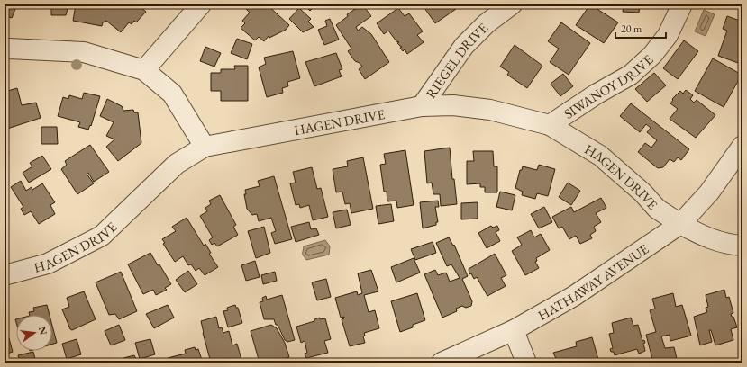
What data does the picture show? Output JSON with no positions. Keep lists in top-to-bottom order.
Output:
{
  "streets": {
    "street": [
      "RIEGEL DRIVE",
      "SIWANOY DRIVE",
      "HAGEN DRIVE",
      "HATHAWAY AVENUE"
    ]
  },
  "crossings": [
    ["RIEGEL DRIVE", "HAGEN DRIVE"],
    ["SIWANOY DRIVE", "HAGEN DRIVE"],
    ["HAGEN DRIVE", "HATHAWAY AVENUE"]
  ],
  "scale_bar": "20 m",
  "north": "right"
}
